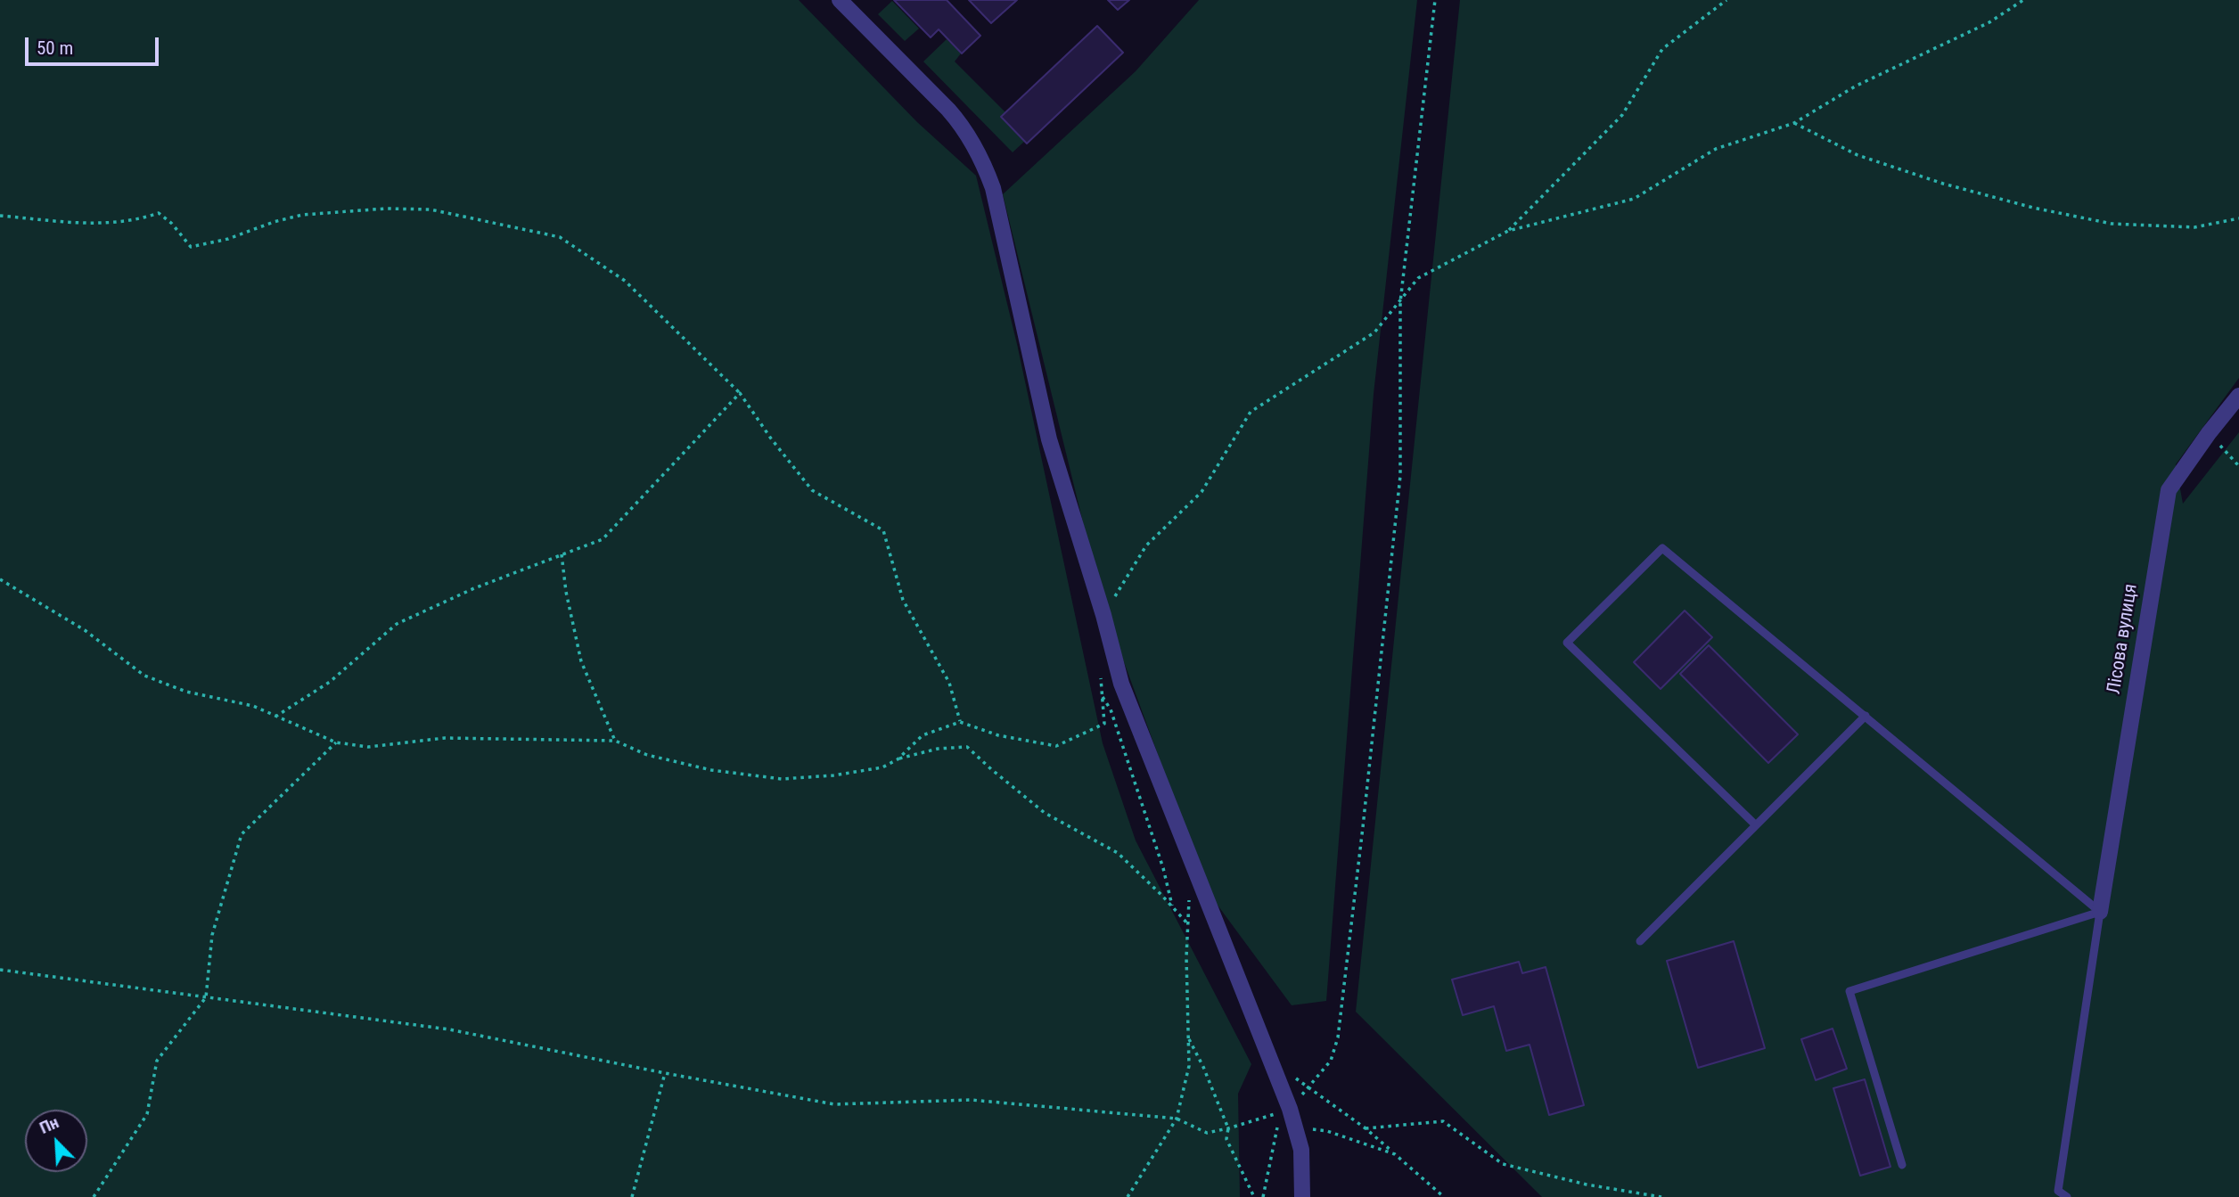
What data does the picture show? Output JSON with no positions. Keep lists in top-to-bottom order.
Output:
{
  "streets": {
    "street": ["Лісова вулиця"]
  },
  "scale_bar": "50 m",
  "north": "top left"
}
